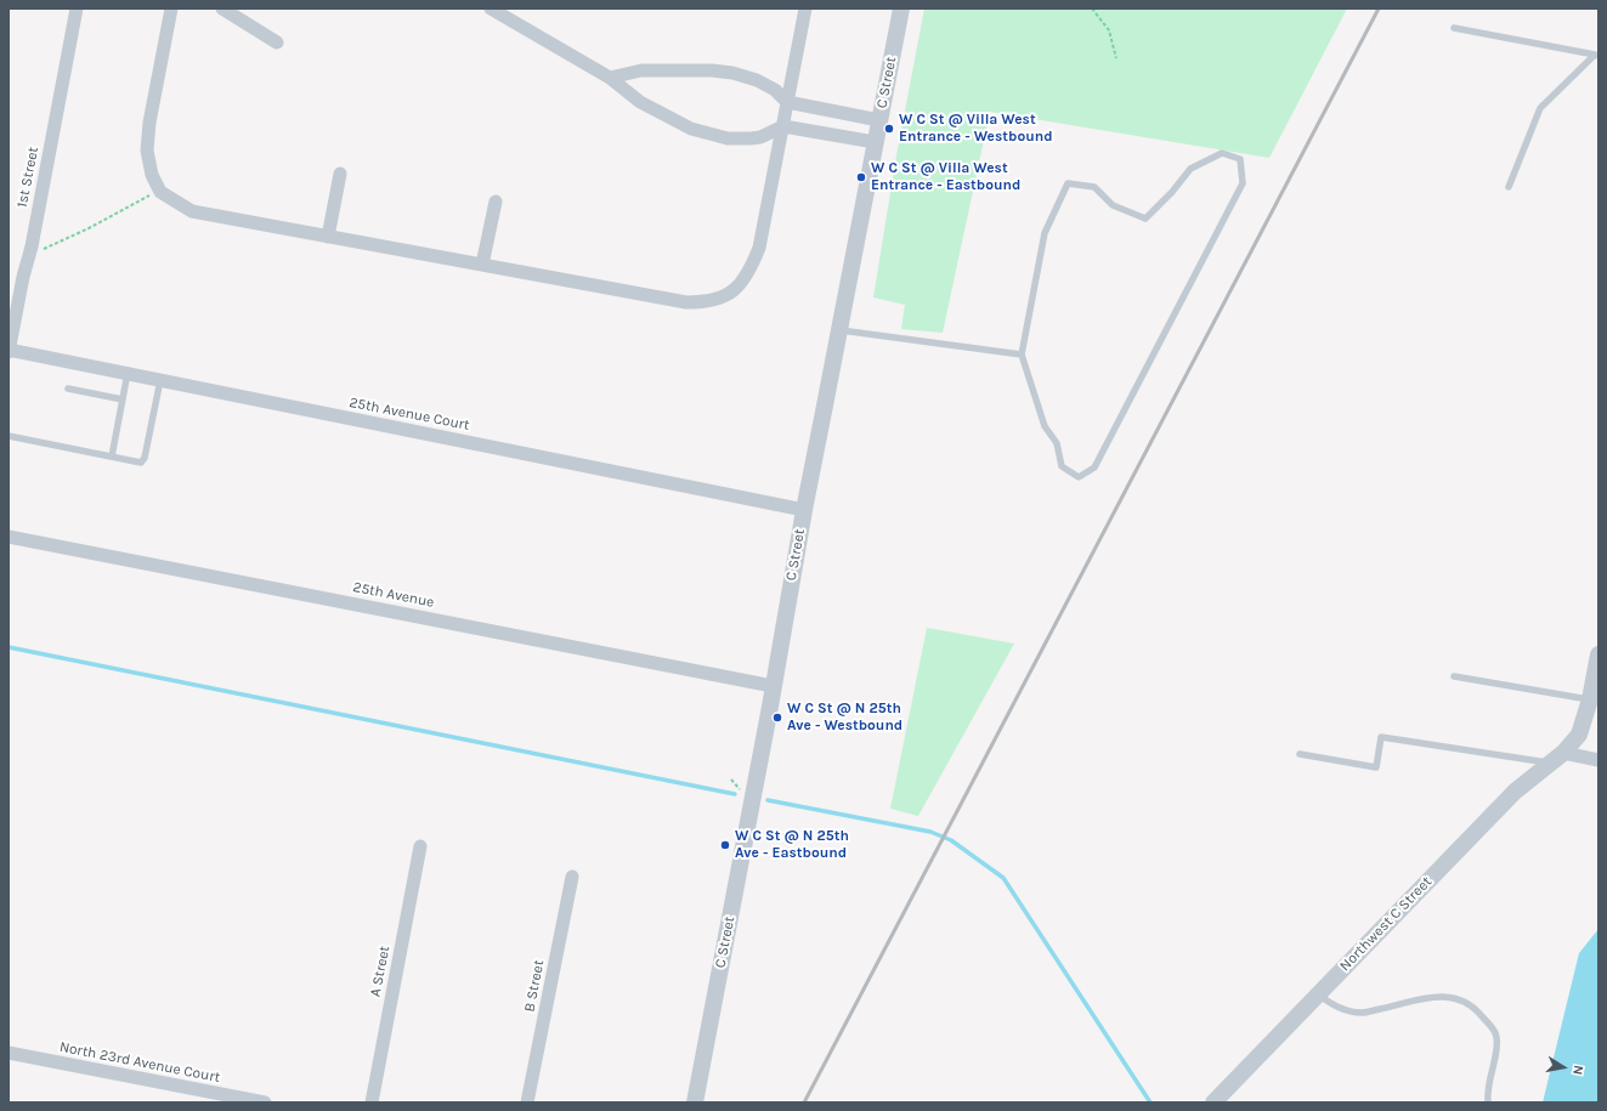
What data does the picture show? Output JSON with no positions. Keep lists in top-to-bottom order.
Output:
{
  "streets": {
    "street": [
      "C Street",
      "1st Street",
      "25th Avenue Court",
      "25th Avenue",
      "Northwest C Street",
      "A Street",
      "B Street",
      "North 23rd Avenue Court"
    ]
  },
  "crossings": [
    ["C Street", "25th Avenue Court"],
    ["C Street", "25th Avenue"],
    ["1st Street", "25th Avenue Court"]
  ],
  "places": [
    "W C St @ Villa West Entrance - Westbound",
    "W C St @ Villa West Entrance - Eastbound",
    "W C St @ N 25th Ave - Westbound",
    "W C St @ N 25th Ave - Eastbound"
  ],
  "north": "right"
}
